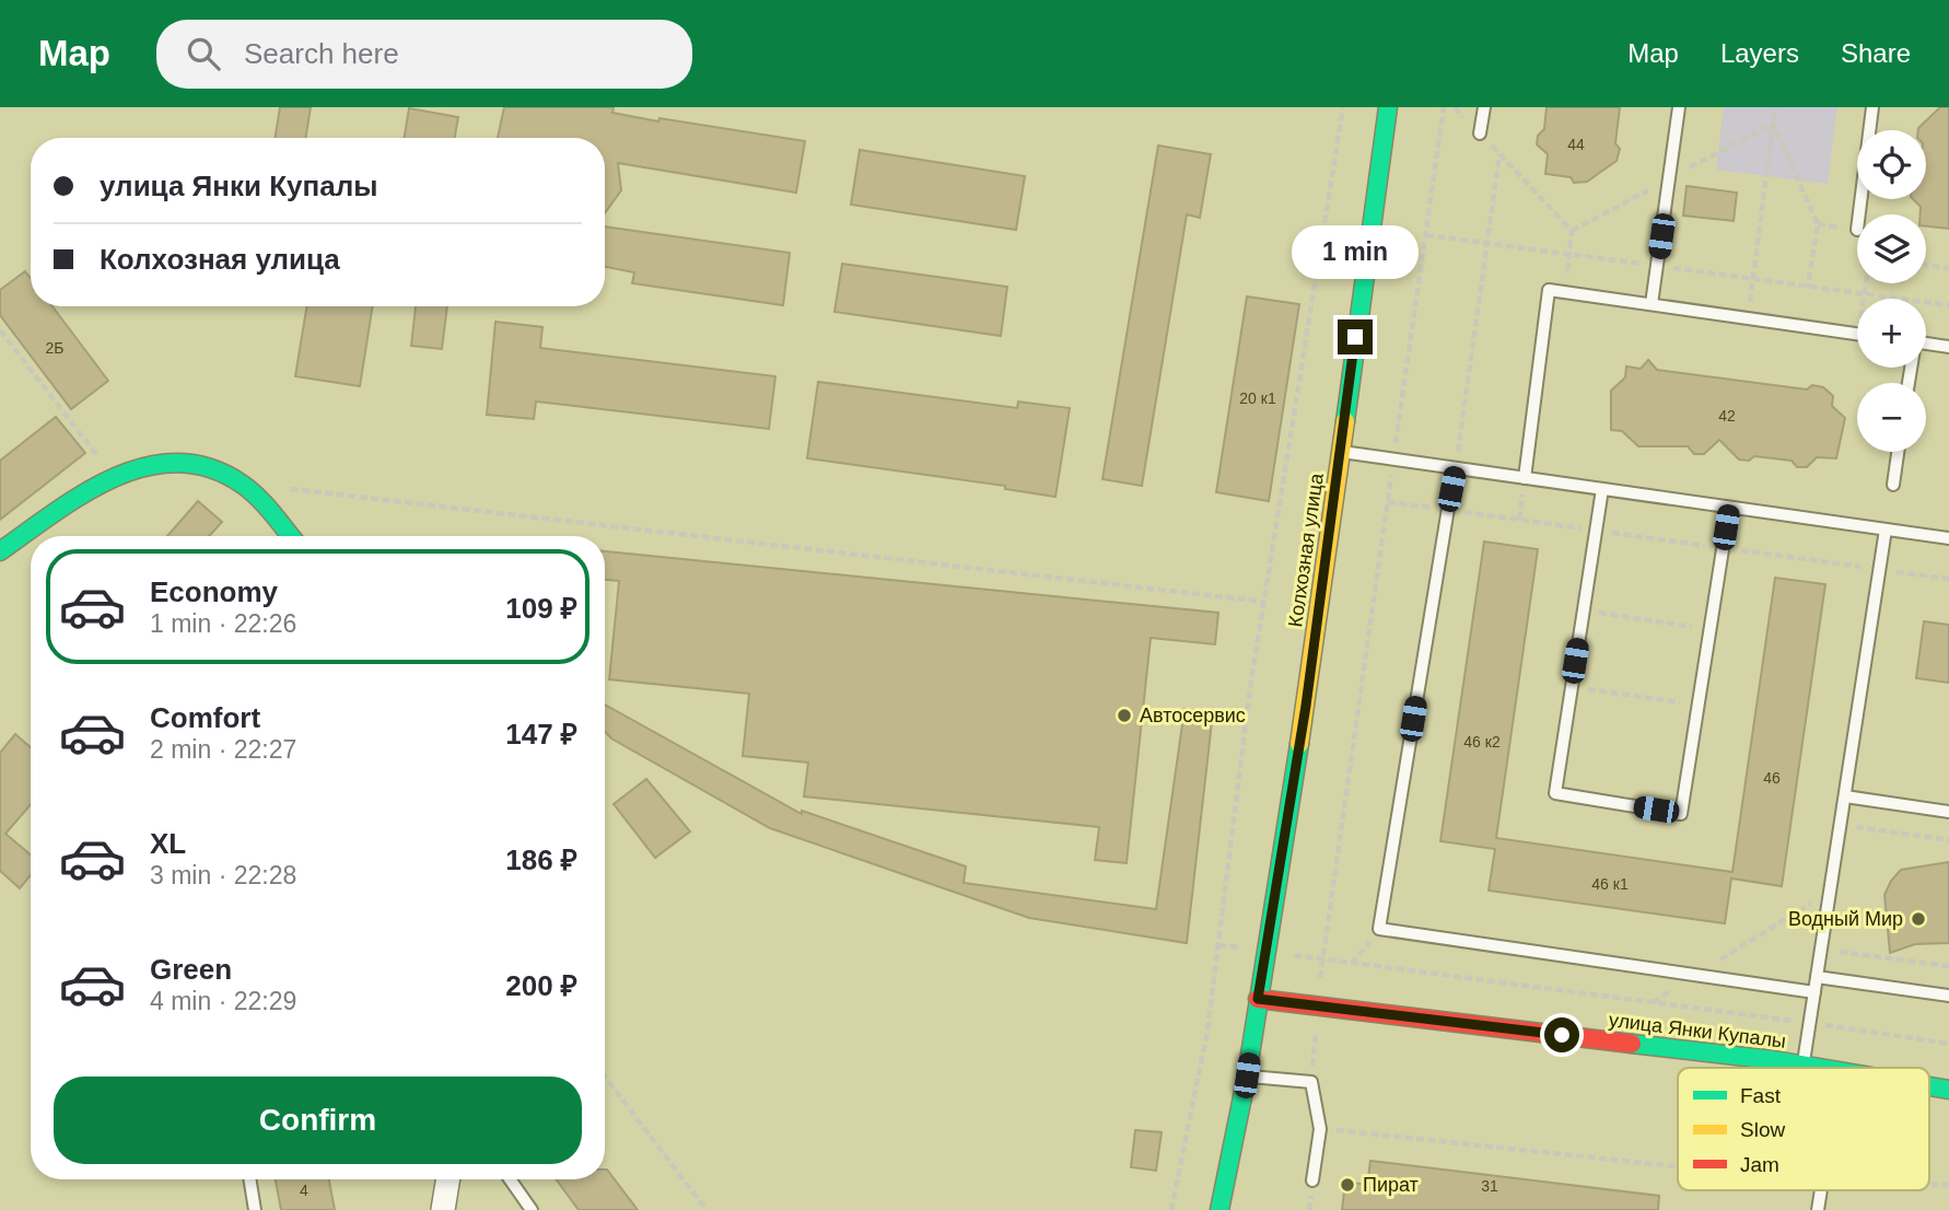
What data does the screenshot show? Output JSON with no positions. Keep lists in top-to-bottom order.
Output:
{
  "streets": {
    "main road": ["Колхозная улица", "улица Янки Купалы"]
  },
  "crossings": [
    ["Колхозная улица", "улица Янки Купалы"]
  ],
  "places": ["Автосервис", "Водный Мир", "Пират"],
  "house_numbers": [
    "44",
    "2Б",
    "20 к1",
    "42",
    "46 к2",
    "46",
    "46 к1",
    "31",
    "4"
  ],
  "legend": ["Fast", "Slow", "Jam"],
  "page": {
    "header": "Map",
    "search": "Search here",
    "nav": ["Map", "Layers", "Share"],
    "map_buttons": ["+", "−"],
    "banner": ["улица Янки Купалы", "Колхозная улица"],
    "bubble": "1 min",
    "list": [
      {
        "name": "Economy",
        "note": "1 min · 22:26",
        "value": "109 ₽"
      },
      {
        "name": "Comfort",
        "note": "2 min · 22:27",
        "value": "147 ₽"
      },
      {
        "name": "XL",
        "note": "3 min · 22:28",
        "value": "186 ₽"
      },
      {
        "name": "Green",
        "note": "4 min · 22:29",
        "value": "200 ₽"
      }
    ],
    "buttons": "Confirm"
  }
}
